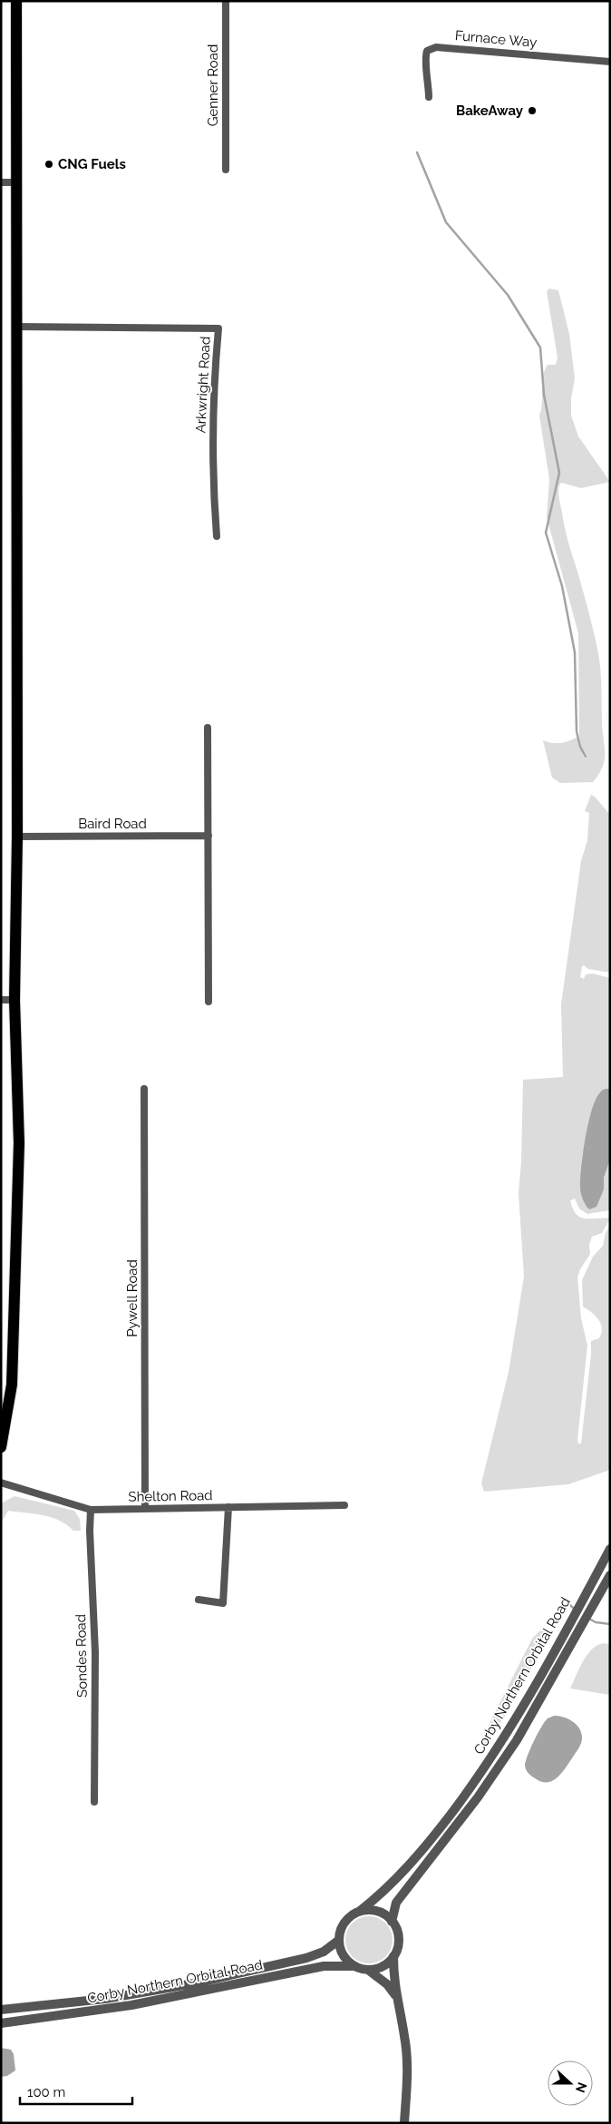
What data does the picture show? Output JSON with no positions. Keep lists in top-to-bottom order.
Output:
{
  "streets": {
    "street": [
      "Furnace Way",
      "Genner Road",
      "Arkwright Road",
      "Baird Road",
      "Pywell Road",
      "Shelton Road",
      "Sondes Road",
      "Corby Northern Orbital Road"
    ]
  },
  "crossings": [
    ["Pywell Road", "Shelton Road"],
    ["Shelton Road", "Sondes Road"]
  ],
  "places": ["BakeAway", "CNG Fuels"],
  "scale_bar": "100 m",
  "north": "right"
}
